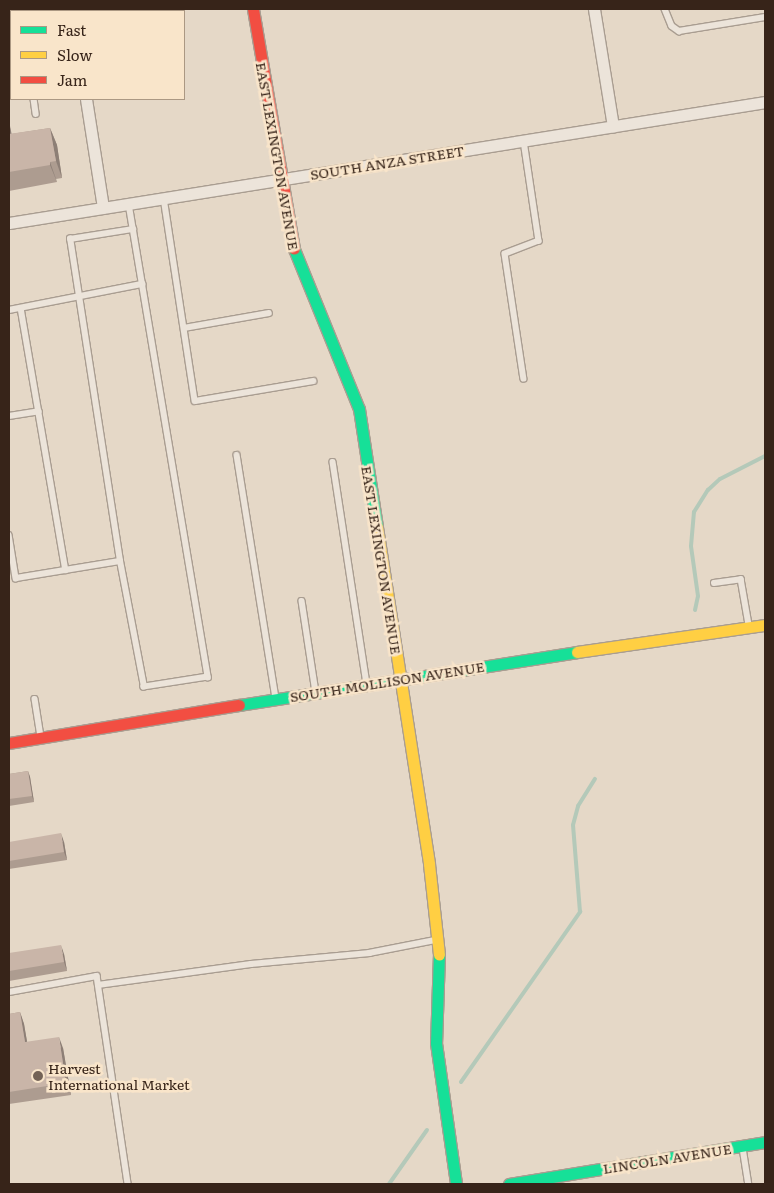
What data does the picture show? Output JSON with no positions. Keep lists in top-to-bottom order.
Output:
{
  "streets": {
    "street": [
      "EAST LEXINGTON AVENUE",
      "SOUTH ANZA STREET",
      "SOUTH MOLLISON AVENUE",
      "LINCOLN AVENUE"
    ]
  },
  "crossings": [
    ["EAST LEXINGTON AVENUE", "SOUTH ANZA STREET"],
    ["EAST LEXINGTON AVENUE", "SOUTH MOLLISON AVENUE"]
  ],
  "places": ["Harvest International Market"],
  "legend": ["Fast", "Slow", "Jam"]
}
